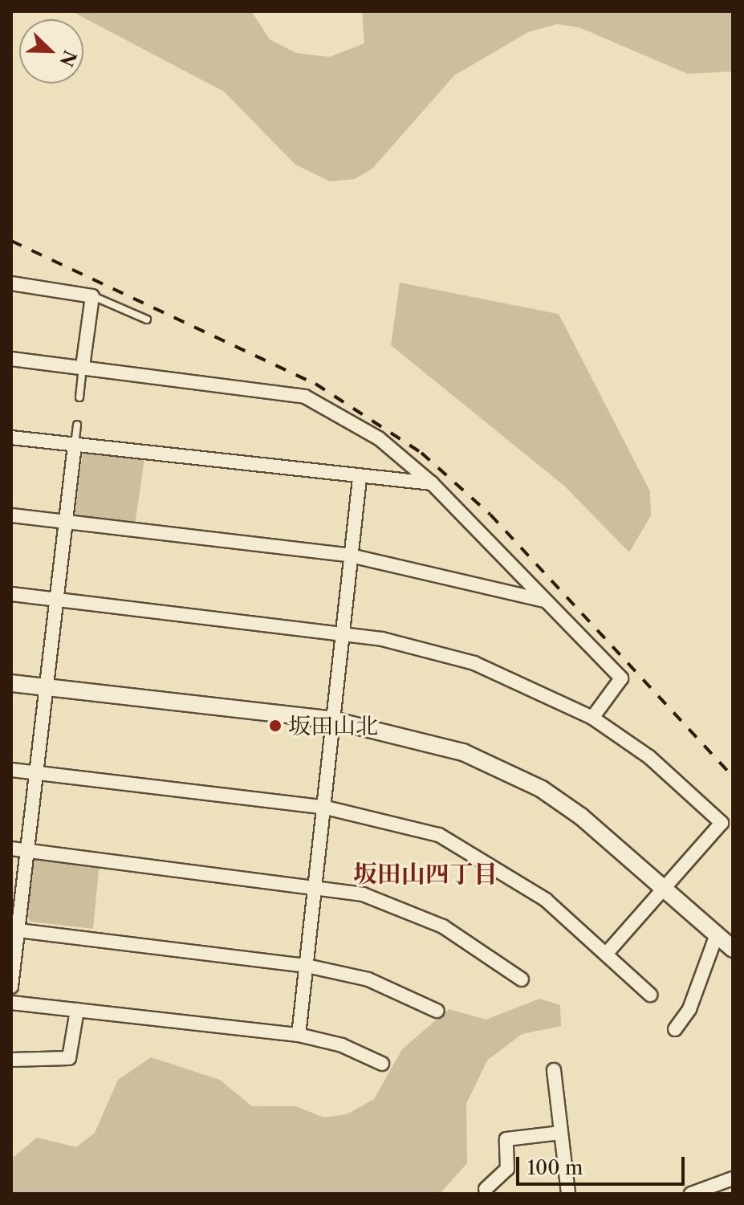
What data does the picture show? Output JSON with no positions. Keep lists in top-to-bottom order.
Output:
{
  "districts": ["坂田山四丁目"],
  "places": ["坂田山北"],
  "scale_bar": "100 m",
  "north": "bottom right"
}
